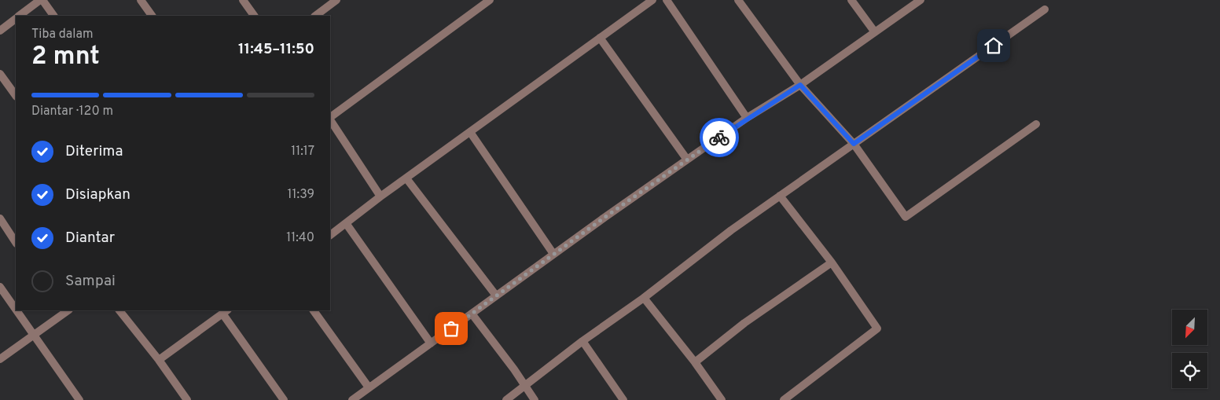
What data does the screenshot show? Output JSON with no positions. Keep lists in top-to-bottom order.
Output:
{
  "north": "bottom left",
  "page": {
    "heading": ["2 mnt", "Tiba dalam", "11:45–11:50"],
    "bar": "Diantar · 120 m",
    "list": [
      ["Diterima", "11:17"],
      ["Disiapkan", "11:39"],
      ["Diantar", "11:40"],
      "Sampai"
    ]
  }
}
